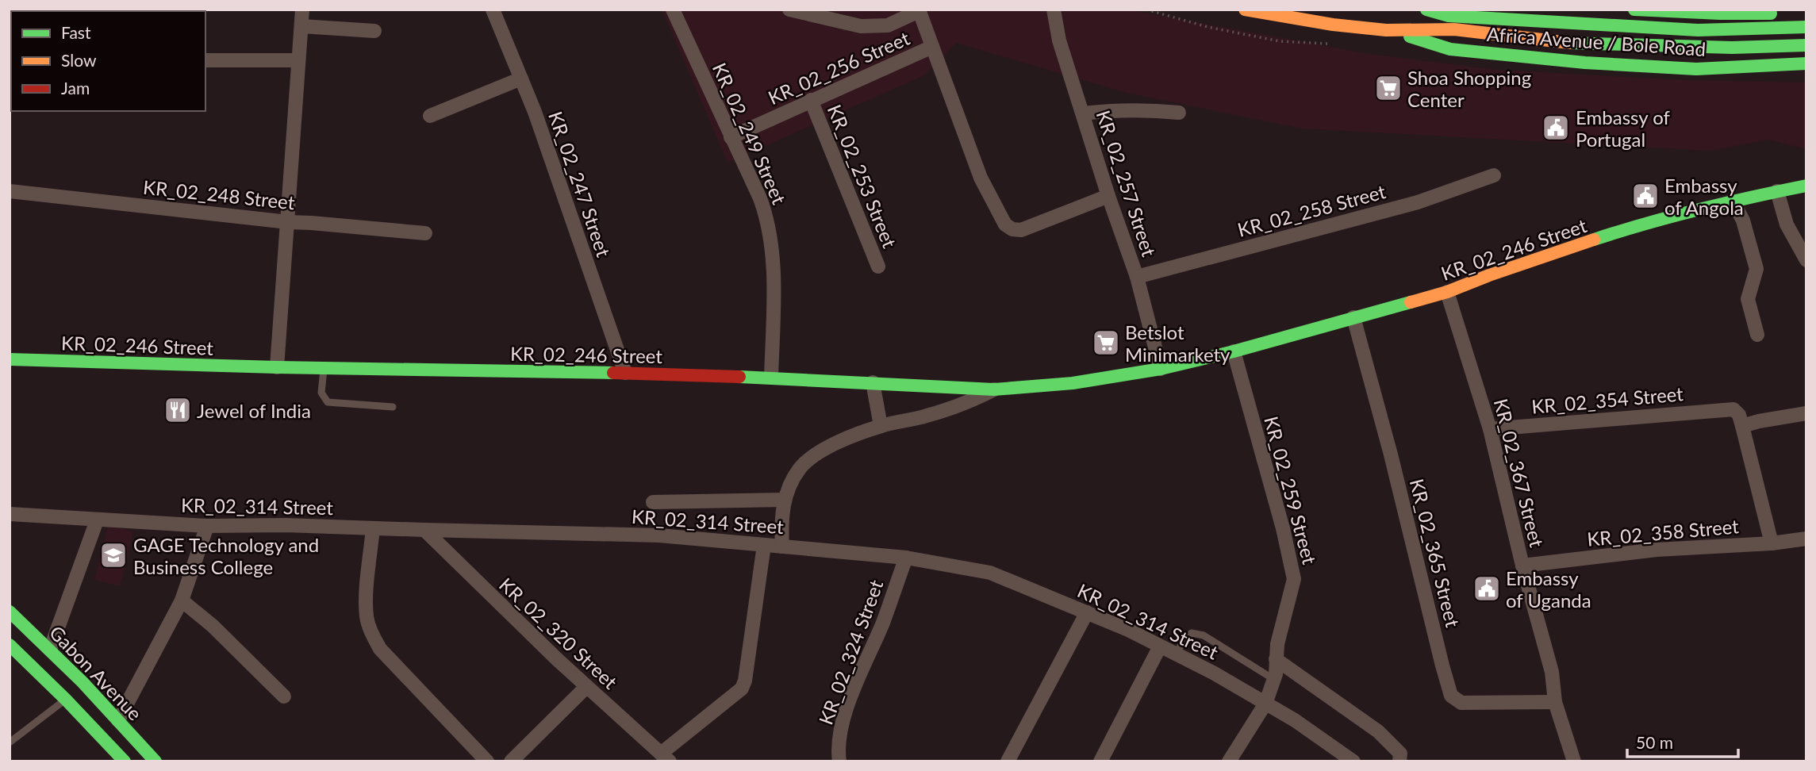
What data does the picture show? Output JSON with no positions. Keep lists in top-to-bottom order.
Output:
{
  "streets": {
    "main road": ["Africa Avenue / Bole Road", "KR_02_246 Street", "Gabon Avenue"],
    "street": [
      "KR_02_256 Street",
      "KR_02_249 Street",
      "KR_02_253 Street",
      "KR_02_257 Street",
      "KR_02_247 Street",
      "KR_02_248 Street",
      "KR_02_258 Street",
      "KR_02_354 Street",
      "KR_02_367 Street",
      "KR_02_259 Street",
      "KR_02_314 Street",
      "KR_02_358 Street",
      "KR_02_365 Street",
      "KR_02_320 Street",
      "KR_02_324 Street"
    ]
  },
  "crossings": [
    ["KR_02_256 Street", "KR_02_249 Street"],
    ["KR_02_256 Street", "KR_02_253 Street"],
    ["KR_02_249 Street", "KR_02_246 Street"],
    ["KR_02_257 Street", "KR_02_258 Street"],
    ["KR_02_257 Street", "KR_02_246 Street"],
    ["KR_02_247 Street", "KR_02_246 Street"],
    ["KR_02_246 Street", "KR_02_367 Street"],
    ["KR_02_246 Street", "KR_02_259 Street"],
    ["KR_02_246 Street", "KR_02_365 Street"],
    ["KR_02_354 Street", "KR_02_367 Street"],
    ["KR_02_367 Street", "KR_02_358 Street"],
    ["KR_02_367 Street", "KR_02_365 Street"],
    ["KR_02_259 Street", "KR_02_314 Street"],
    ["KR_02_314 Street", "KR_02_320 Street"],
    ["KR_02_314 Street", "KR_02_324 Street"]
  ],
  "places": {
    "supermarket": ["Shoa Shopping Center", "Betslot Minimarkety"],
    "public building": ["Embassy of Portugal", "Embassy of Angola", "Embassy of Uganda"],
    "restaurant": ["Jewel of India"],
    "school or university": ["GAGE Technology and Business College"]
  },
  "legend": ["Fast", "Slow", "Jam"],
  "scale_bar": "50 m"
}
